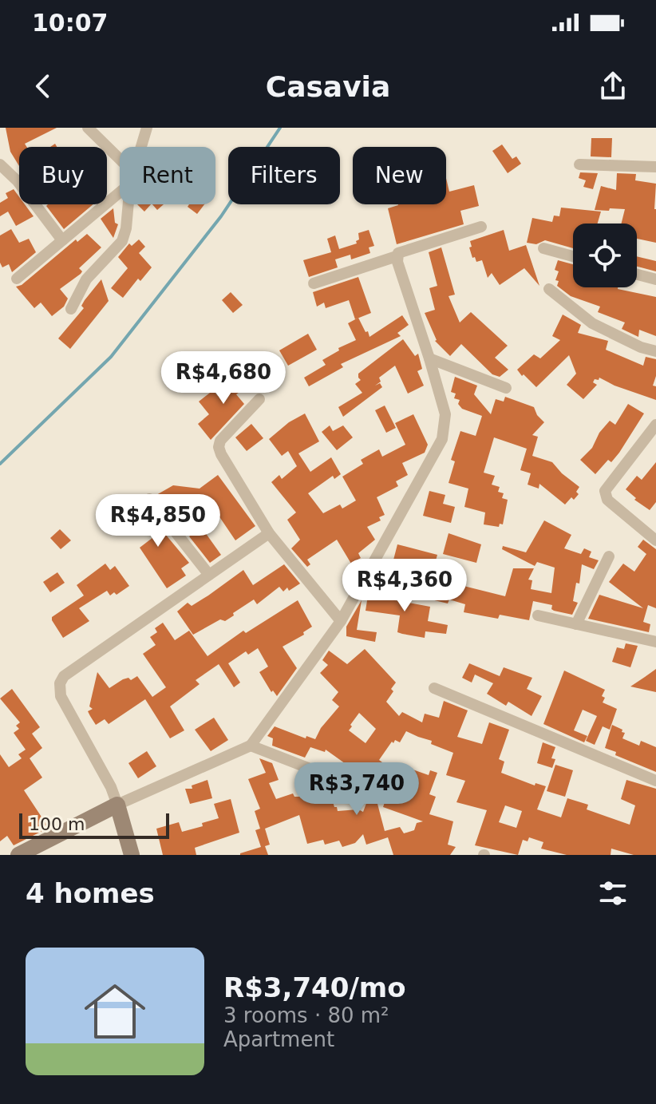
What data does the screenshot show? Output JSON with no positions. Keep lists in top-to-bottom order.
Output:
{
  "scale_bar": "100 m",
  "page": {
    "status": "10:07",
    "header": "Casavia",
    "chip": [
      "Buy",
      "Rent",
      "Filters",
      "New"
    ],
    "price": [
      "R$4,680",
      "R$4,850",
      "R$4,360",
      "R$3,740"
    ],
    "scale": "100 m",
    "heading": "4 homes",
    "list": [
      {
        "name": "R$3,740/mo",
        "note": "3 rooms · 80 m² · Apartment"
      }
    ]
  }
}
